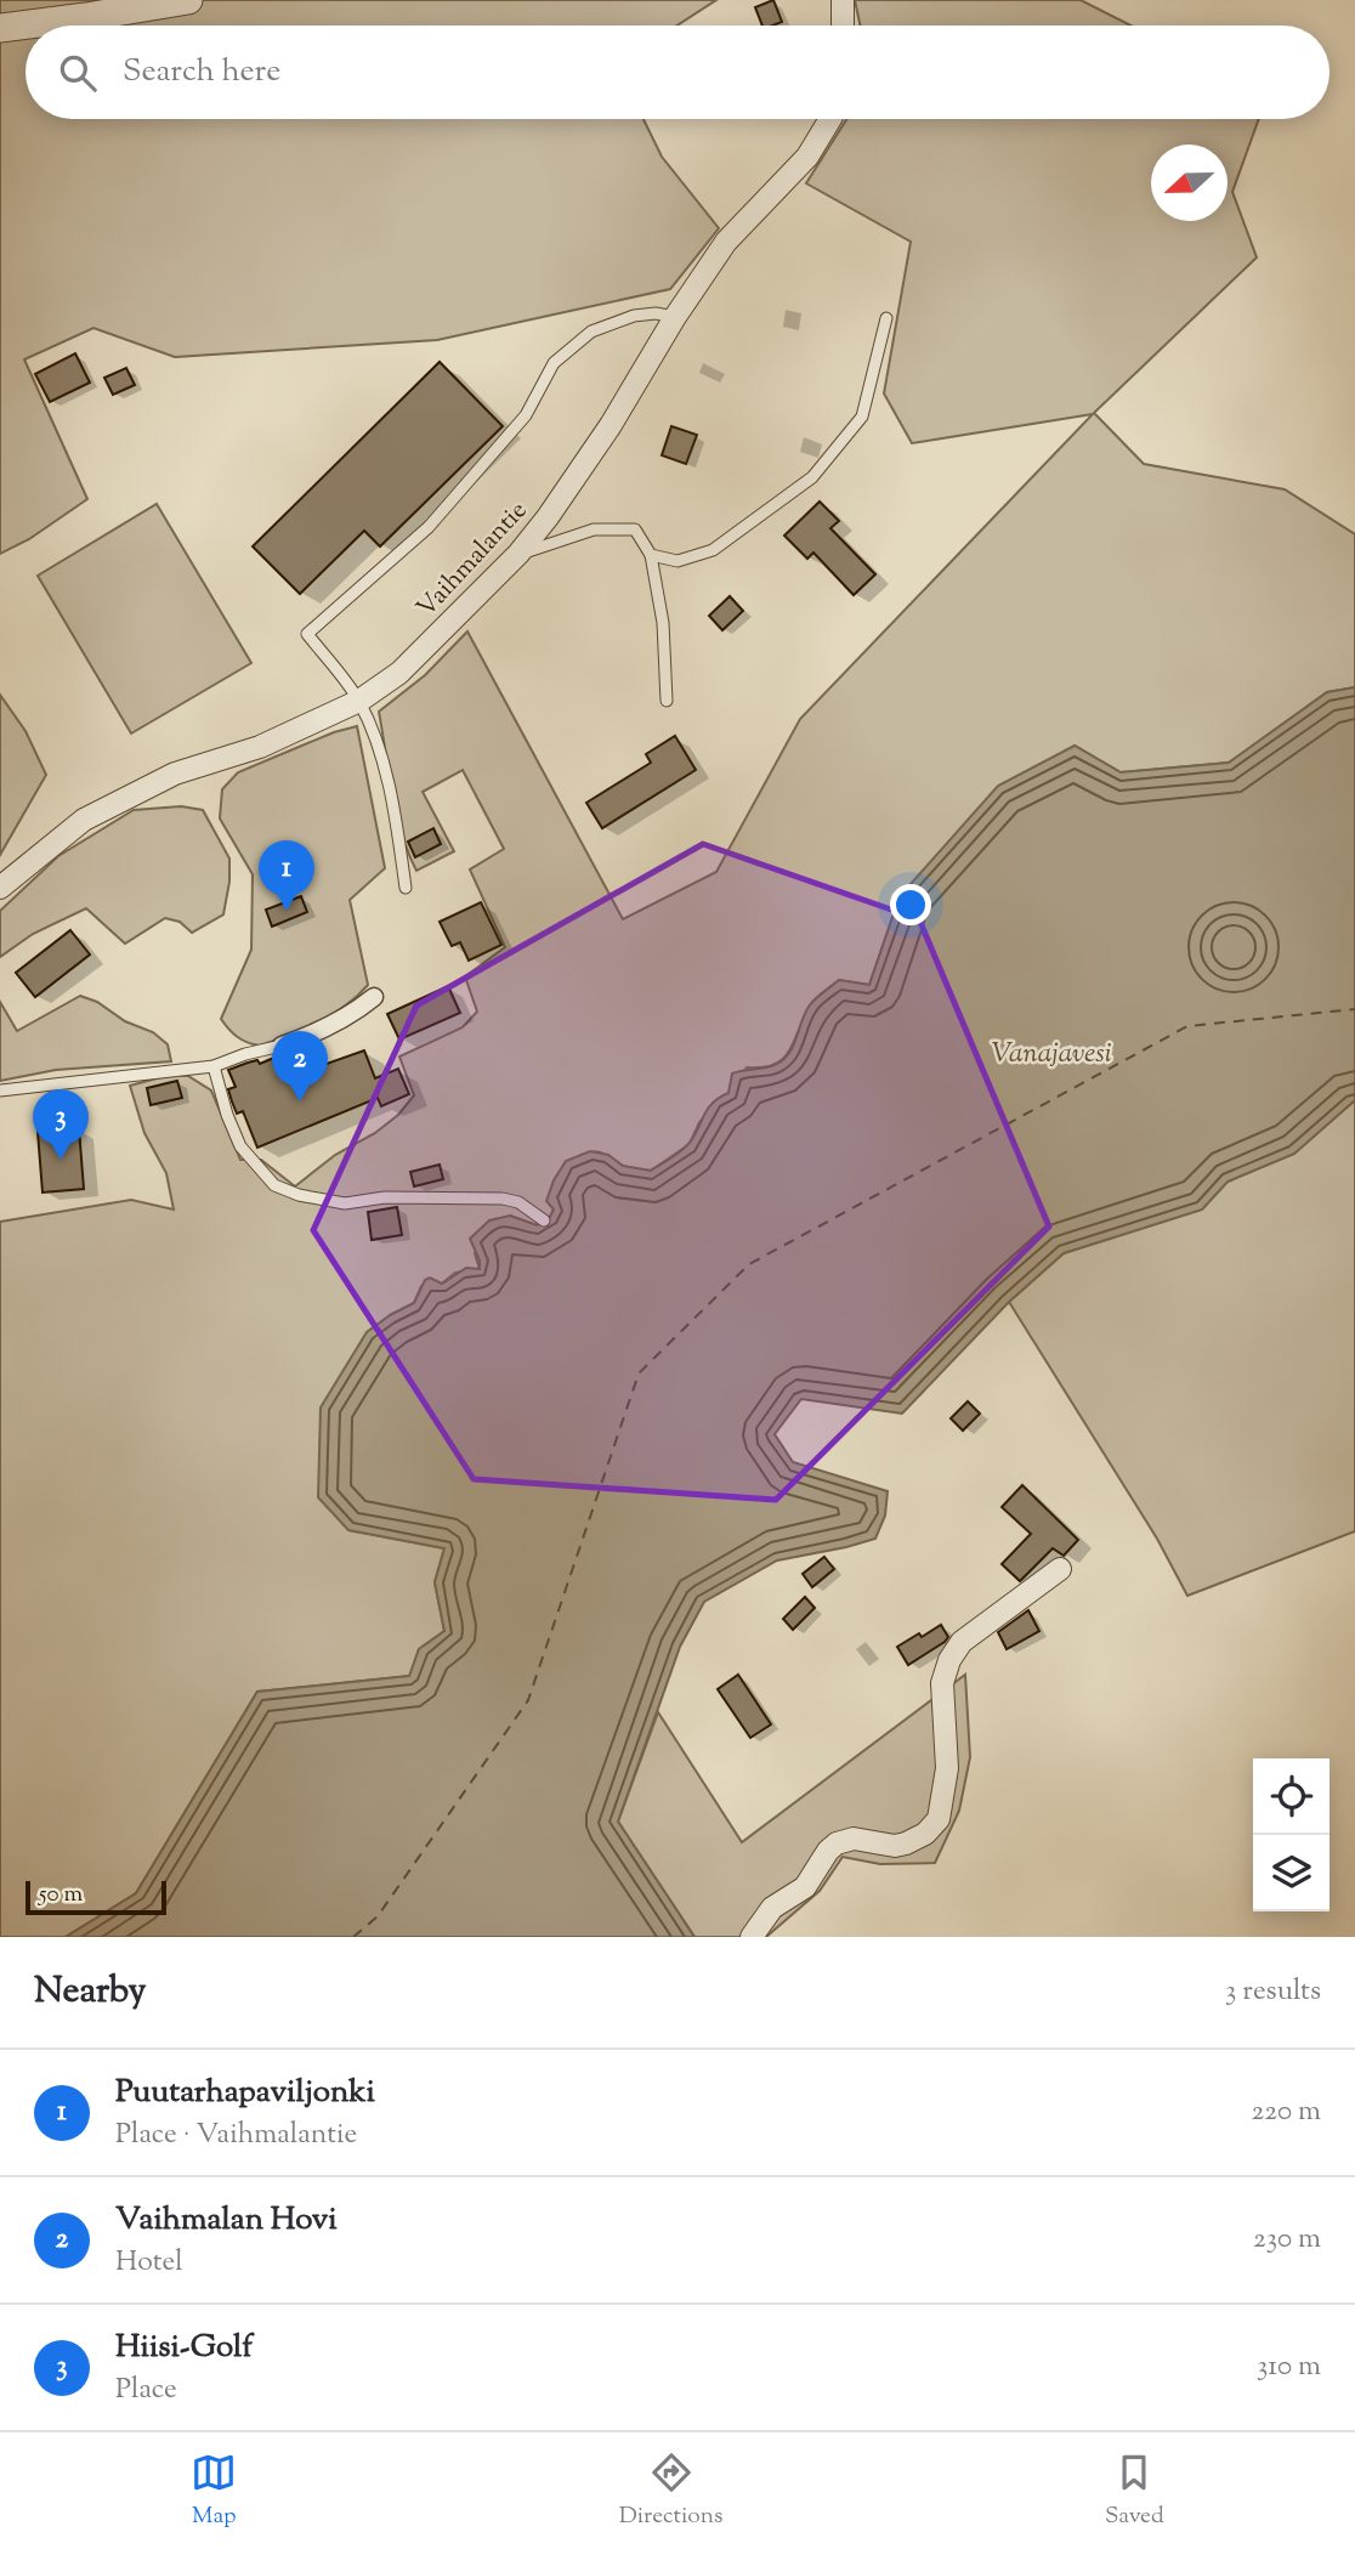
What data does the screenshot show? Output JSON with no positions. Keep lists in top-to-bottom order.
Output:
{
  "streets": {
    "street": ["Vaihmalantie"]
  },
  "water": ["Vanajavesi"],
  "scale_bar": "50 m",
  "north": "left",
  "page": {
    "search": "Search here",
    "pins": ["1", "2", "3"],
    "scale": "50 m",
    "heading": ["Nearby", "3 results"],
    "list": [
      {
        "mark": "1",
        "name": "Puutarhapaviljonki",
        "note": "Place · Vaihmalantie",
        "value": "220 m"
      },
      {
        "mark": "2",
        "name": "Vaihmalan Hovi",
        "note": "Hotel",
        "value": "230 m"
      },
      {
        "mark": "3",
        "name": "Hiisi-Golf",
        "note": "Place",
        "value": "310 m"
      }
    ],
    "nav": ["Map", "Directions", "Saved"]
  }
}
